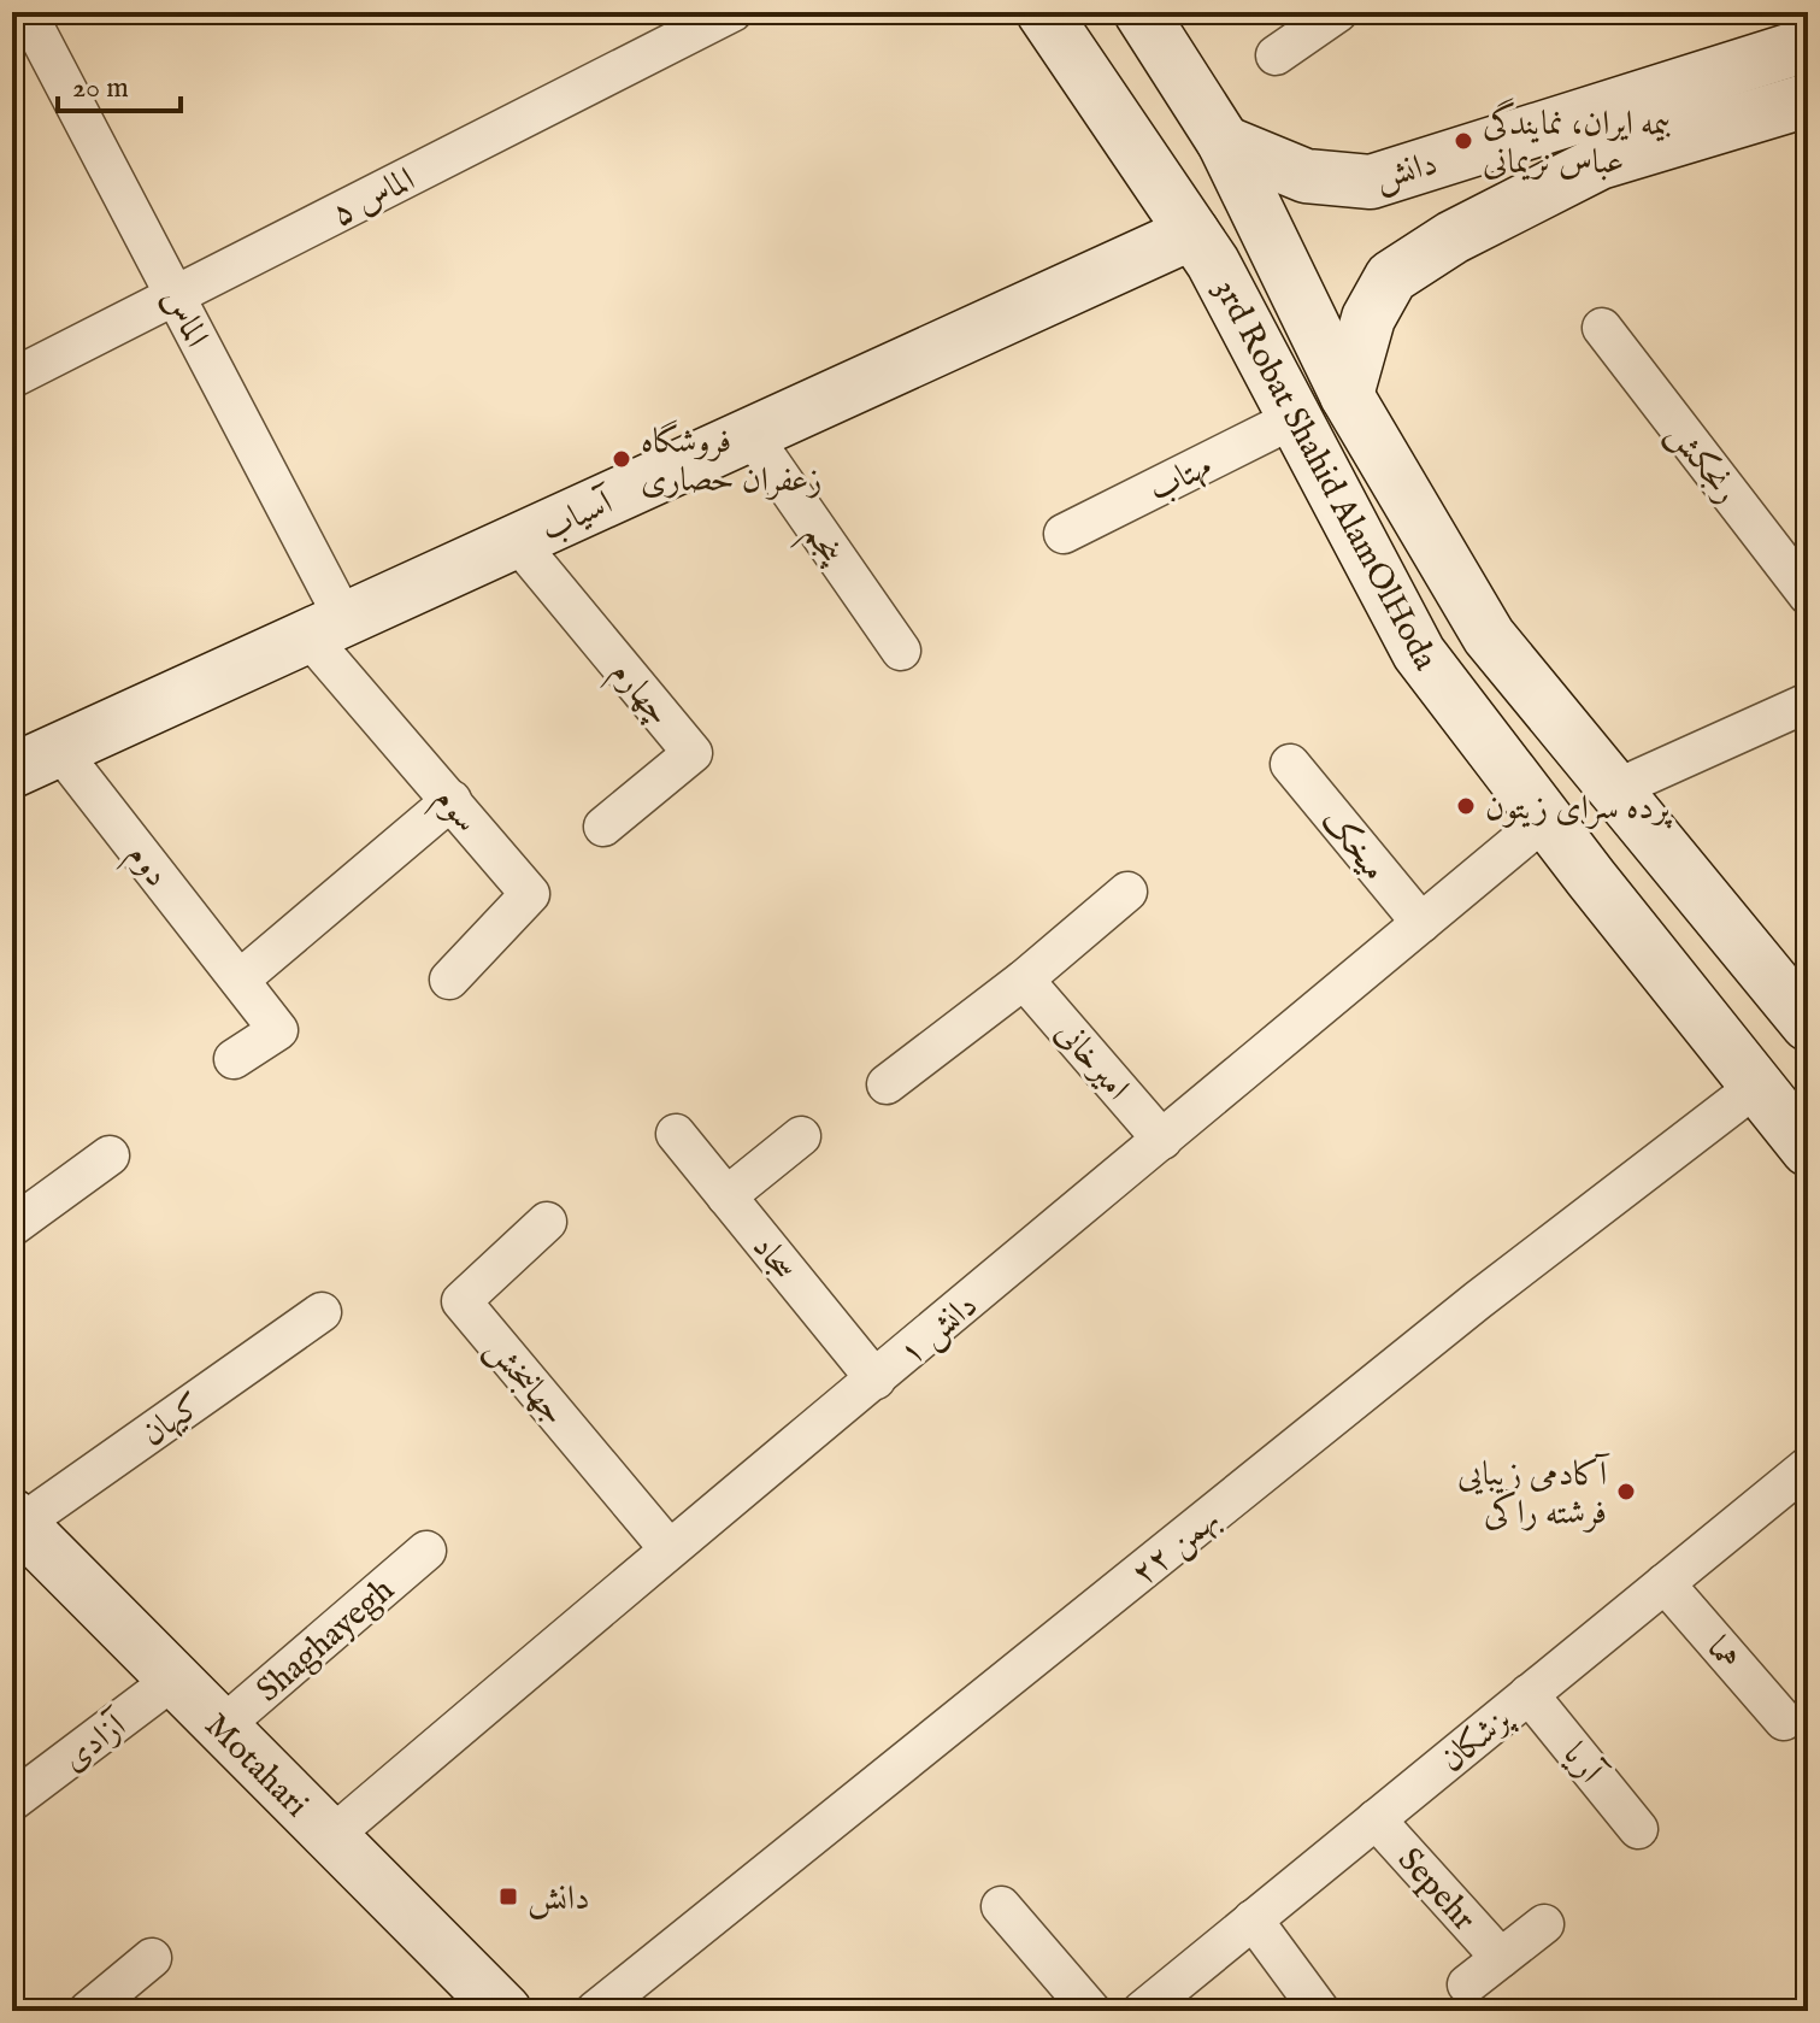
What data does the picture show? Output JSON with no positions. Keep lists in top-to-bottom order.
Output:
{
  "streets": {
    "main road": [
      "دانش",
      "3rd Robat Shahid AlamOlHoda",
      "آسیاب",
      "Motahari"
    ],
    "street": [
      "الماس ۵",
      "الماس",
      "رنجکش",
      "مهتاب",
      "پنجم",
      "چهارم",
      "سوم",
      "میخک",
      "دوم",
      "امیرخانی",
      "سجاد",
      "دانش ۱",
      "جهانبخش",
      "کیهان",
      "۲۲ بهمن",
      "Shaghayegh",
      "هما",
      "پزشکان",
      "آزادی",
      "آریا",
      "Sepehr"
    ]
  },
  "crossings": [
    ["دانش", "3rd Robat Shahid AlamOlHoda"],
    ["الماس ۵", "الماس"],
    ["الماس", "آسیاب"],
    ["الماس", "سوم"],
    ["3rd Robat Shahid AlamOlHoda", "مهتاب"],
    ["3rd Robat Shahid AlamOlHoda", "آسیاب"],
    ["3rd Robat Shahid AlamOlHoda", "دانش ۱"],
    ["3rd Robat Shahid AlamOlHoda", "۲۲ بهمن"],
    ["آسیاب", "پنجم"],
    ["آسیاب", "چهارم"],
    ["آسیاب", "سوم"],
    ["آسیاب", "دوم"],
    ["میخک", "دانش ۱"],
    ["امیرخانی", "دانش ۱"],
    ["سجاد", "دانش ۱"],
    ["دانش ۱", "جهانبخش"],
    ["دانش ۱", "Motahari"],
    ["کیهان", "Motahari"],
    ["Shaghayegh", "Motahari"],
    ["هما", "پزشکان"],
    ["پزشکان", "آریا"],
    ["پزشکان", "Sepehr"],
    ["آزادی", "Motahari"]
  ],
  "places": {
    "other": [
      "بیمه ایران، نمایندگی عباس نریمانی",
      "فروشگاه زعفران حصاری",
      "پرده سرای زیتون",
      "آکادمی زیبایی فرشته راکی"
    ],
    "transit": ["دانش"]
  },
  "scale_bar": "20 m"
}
